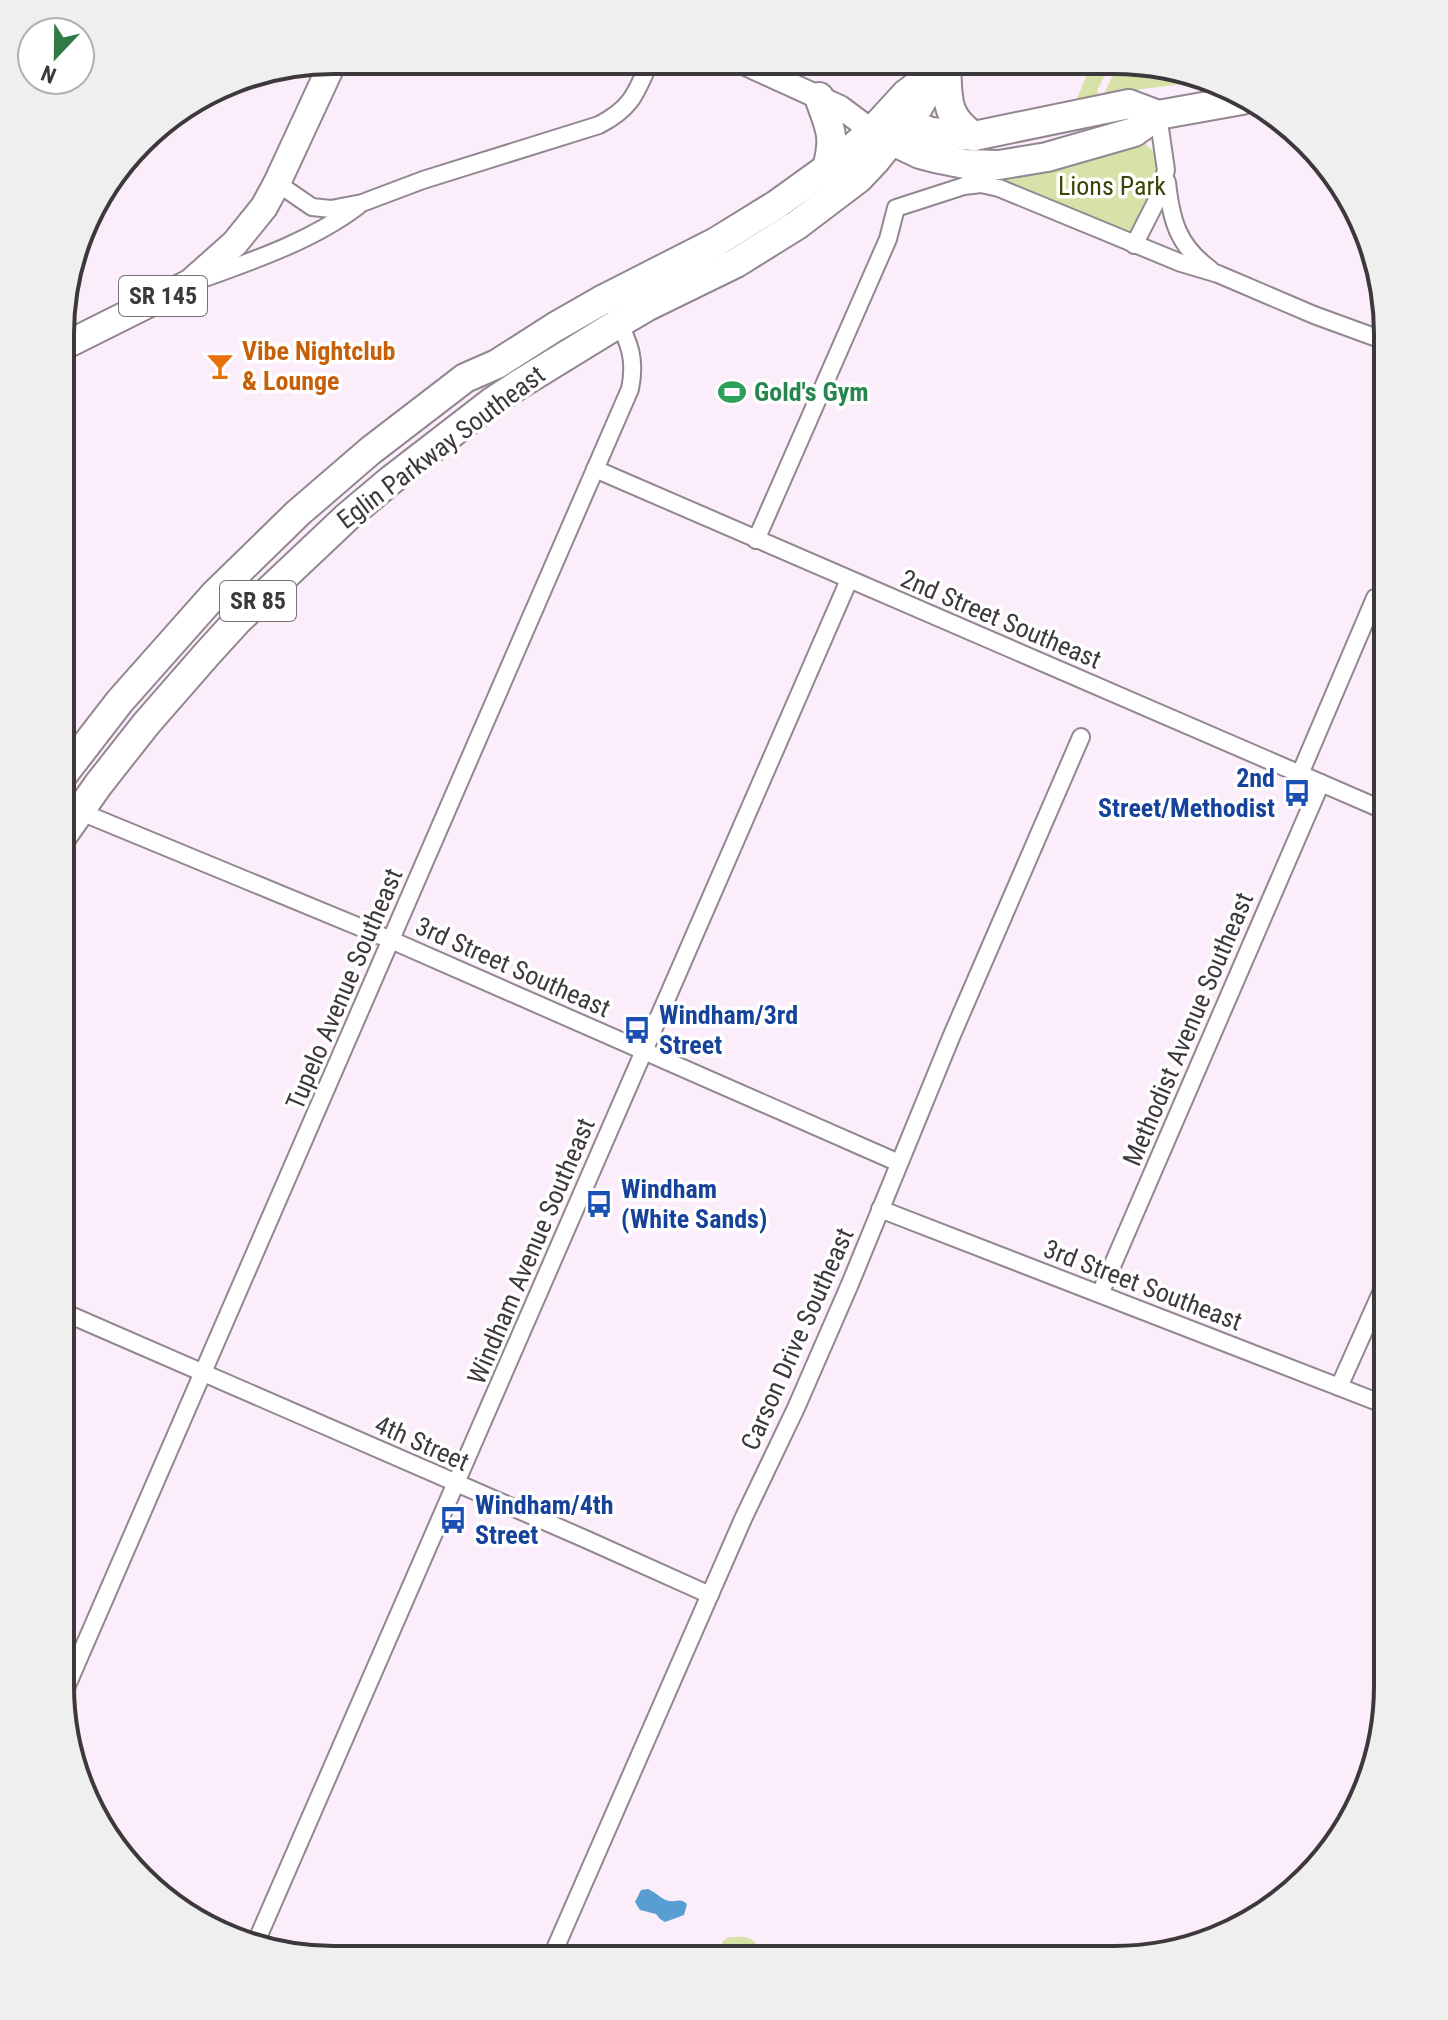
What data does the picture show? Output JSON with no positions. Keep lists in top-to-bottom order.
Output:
{
  "streets": {
    "highway": ["Eglin Parkway Southeast", "SR 85"],
    "main road": ["SR 145"],
    "street": [
      "2nd Street Southeast",
      "3rd Street Southeast",
      "Tupelo Avenue Southeast",
      "Methodist Avenue Southeast",
      "Windham Avenue Southeast",
      "Carson Drive Southeast",
      "4th Street"
    ]
  },
  "crossings": [
    ["Eglin Parkway Southeast", "Tupelo Avenue Southeast"],
    ["2nd Street Southeast", "Tupelo Avenue Southeast"],
    ["2nd Street Southeast", "Methodist Avenue Southeast"],
    ["2nd Street Southeast", "Windham Avenue Southeast"],
    ["3rd Street Southeast", "Tupelo Avenue Southeast"],
    ["3rd Street Southeast", "Methodist Avenue Southeast"],
    ["3rd Street Southeast", "Windham Avenue Southeast"],
    ["3rd Street Southeast", "Carson Drive Southeast"],
    ["Tupelo Avenue Southeast", "4th Street"],
    ["Windham Avenue Southeast", "4th Street"],
    ["Carson Drive Southeast", "4th Street"]
  ],
  "parks": ["Lions Park"],
  "places": {
    "bar": ["Vibe Nightclub & Lounge"],
    "sports": ["Gold's Gym"],
    "bus stop": [
      "2nd Street/Methodist",
      "Windham/3rd Street",
      "Windham (White Sands)",
      "Windham/4th Street"
    ]
  },
  "north": "bottom"
}
